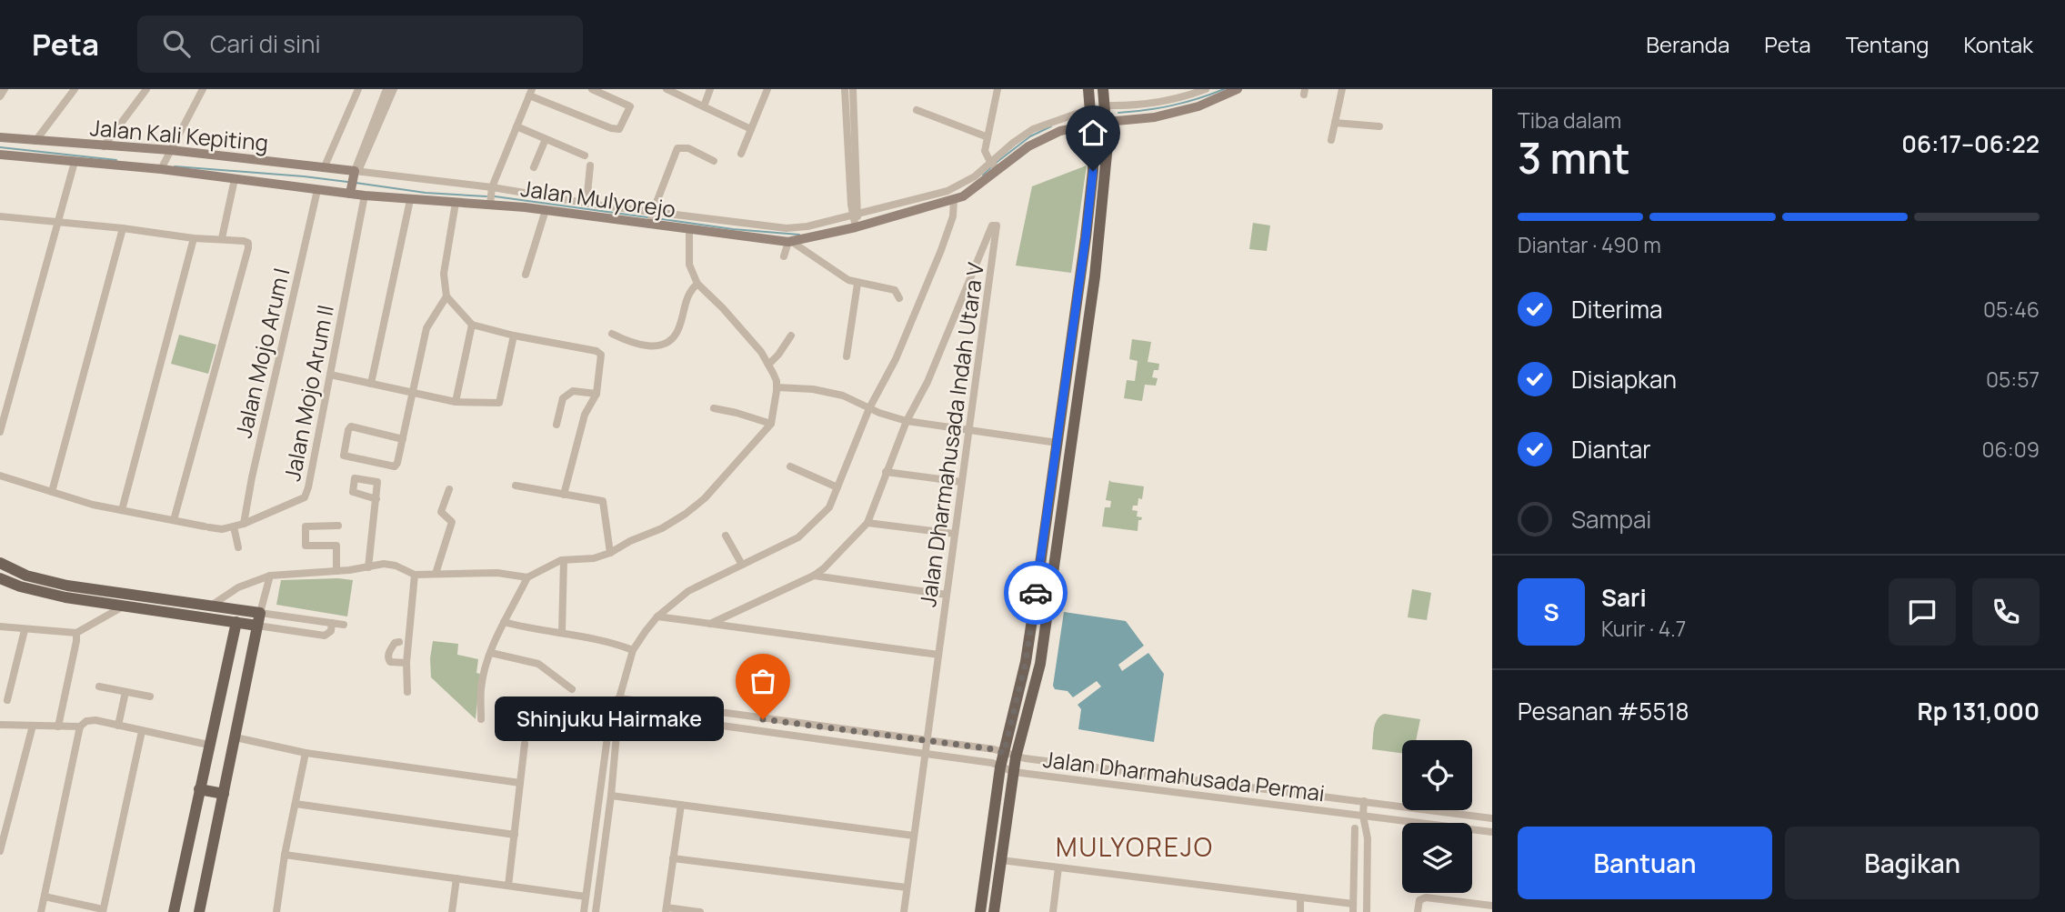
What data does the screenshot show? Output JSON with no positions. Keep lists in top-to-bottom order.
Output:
{
  "streets": {
    "main road": ["Jalan Kali Kepiting", "Jalan Mulyorejo"],
    "street": [
      "Jalan Mojo Arum I",
      "Jalan Mojo Arum II",
      "Jalan Dharmahusada Indah Utara V",
      "Jalan Dharmahusada Permai"
    ]
  },
  "crossings": [
    ["Jalan Kali Kepiting", "Jalan Mulyorejo"],
    ["Jalan Mulyorejo", "Jalan Mojo Arum I"],
    ["Jalan Mulyorejo", "Jalan Mojo Arum II"],
    ["Jalan Mojo Arum I", "Jalan Mojo Arum II"],
    ["Jalan Dharmahusada Indah Utara V", "Jalan Dharmahusada Permai"]
  ],
  "districts": ["MULYOREJO"],
  "places": ["Shinjuku Hairmake"],
  "page": {
    "header": "Peta",
    "search": "Cari di sini",
    "nav": [
      "Beranda",
      "Peta",
      "Tentang",
      "Kontak"
    ],
    "heading": ["3 mnt", "Tiba dalam", "06:17–06:22"],
    "panel": [
      "Sari",
      "Kurir · 4.7",
      "Pesanan #5518",
      "Rp 131,000"
    ],
    "bar": "Diantar · 490 m",
    "list": [
      ["Diterima", "05:46"],
      ["Disiapkan", "05:57"],
      ["Diantar", "06:09"],
      "Sampai"
    ],
    "round": "S",
    "bubble": "Shinjuku Hairmake",
    "buttons": ["Bantuan", "Bagikan"]
  }
}
